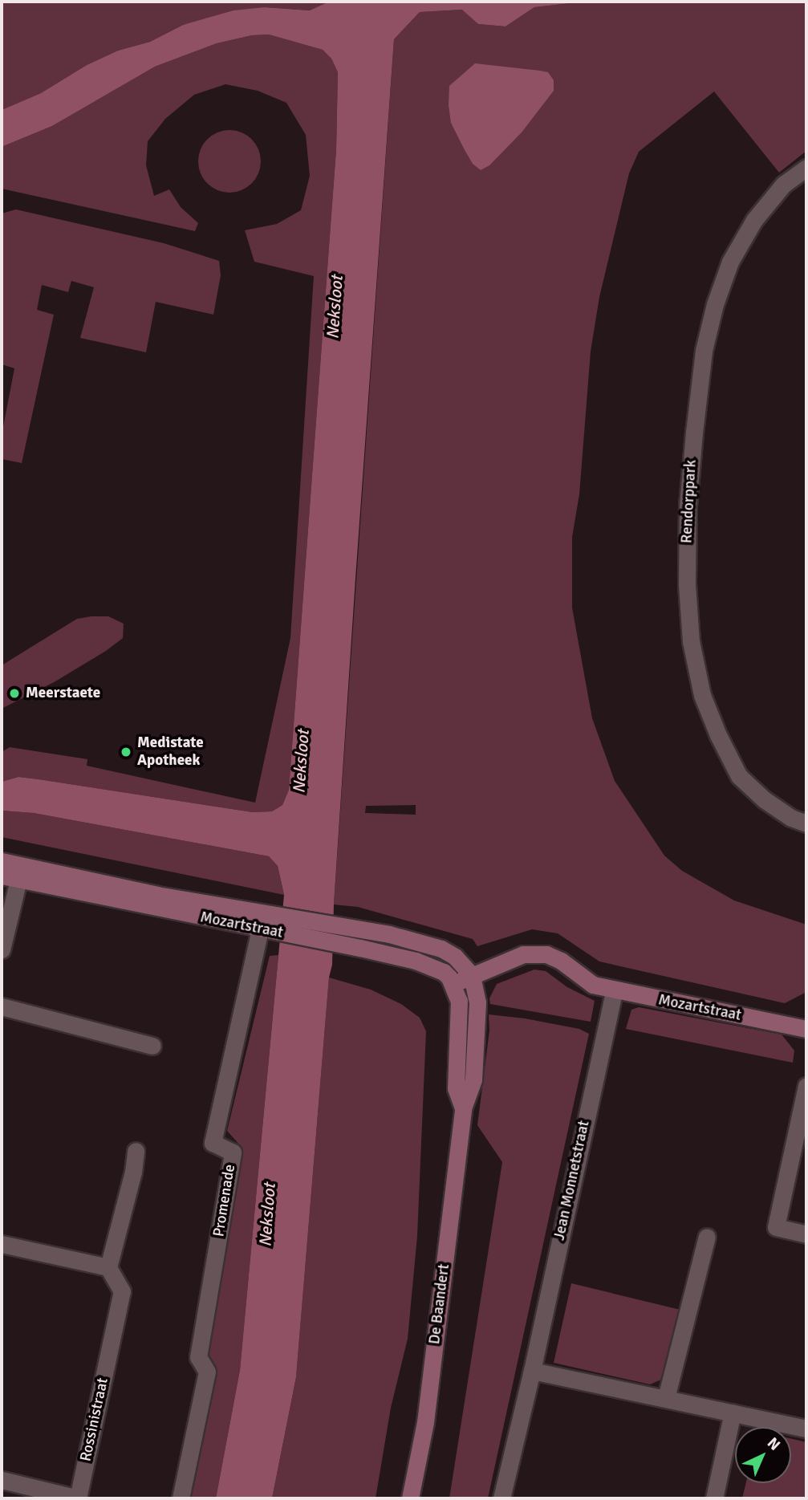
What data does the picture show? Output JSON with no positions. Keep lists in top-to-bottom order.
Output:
{
  "streets": {
    "main road": ["Mozartstraat", "De Baandert"],
    "street": [
      "Rendorppark",
      "Jean Monnetstraat",
      "Promenade",
      "Rossinistraat"
    ]
  },
  "crossings": [
    ["Mozartstraat", "Jean Monnetstraat"],
    ["Mozartstraat", "Promenade"],
    ["Mozartstraat", "De Baandert"]
  ],
  "water": ["Neksloot"],
  "places": ["Meerstaete", "Medistate Apotheek"],
  "north": "top right"
}
